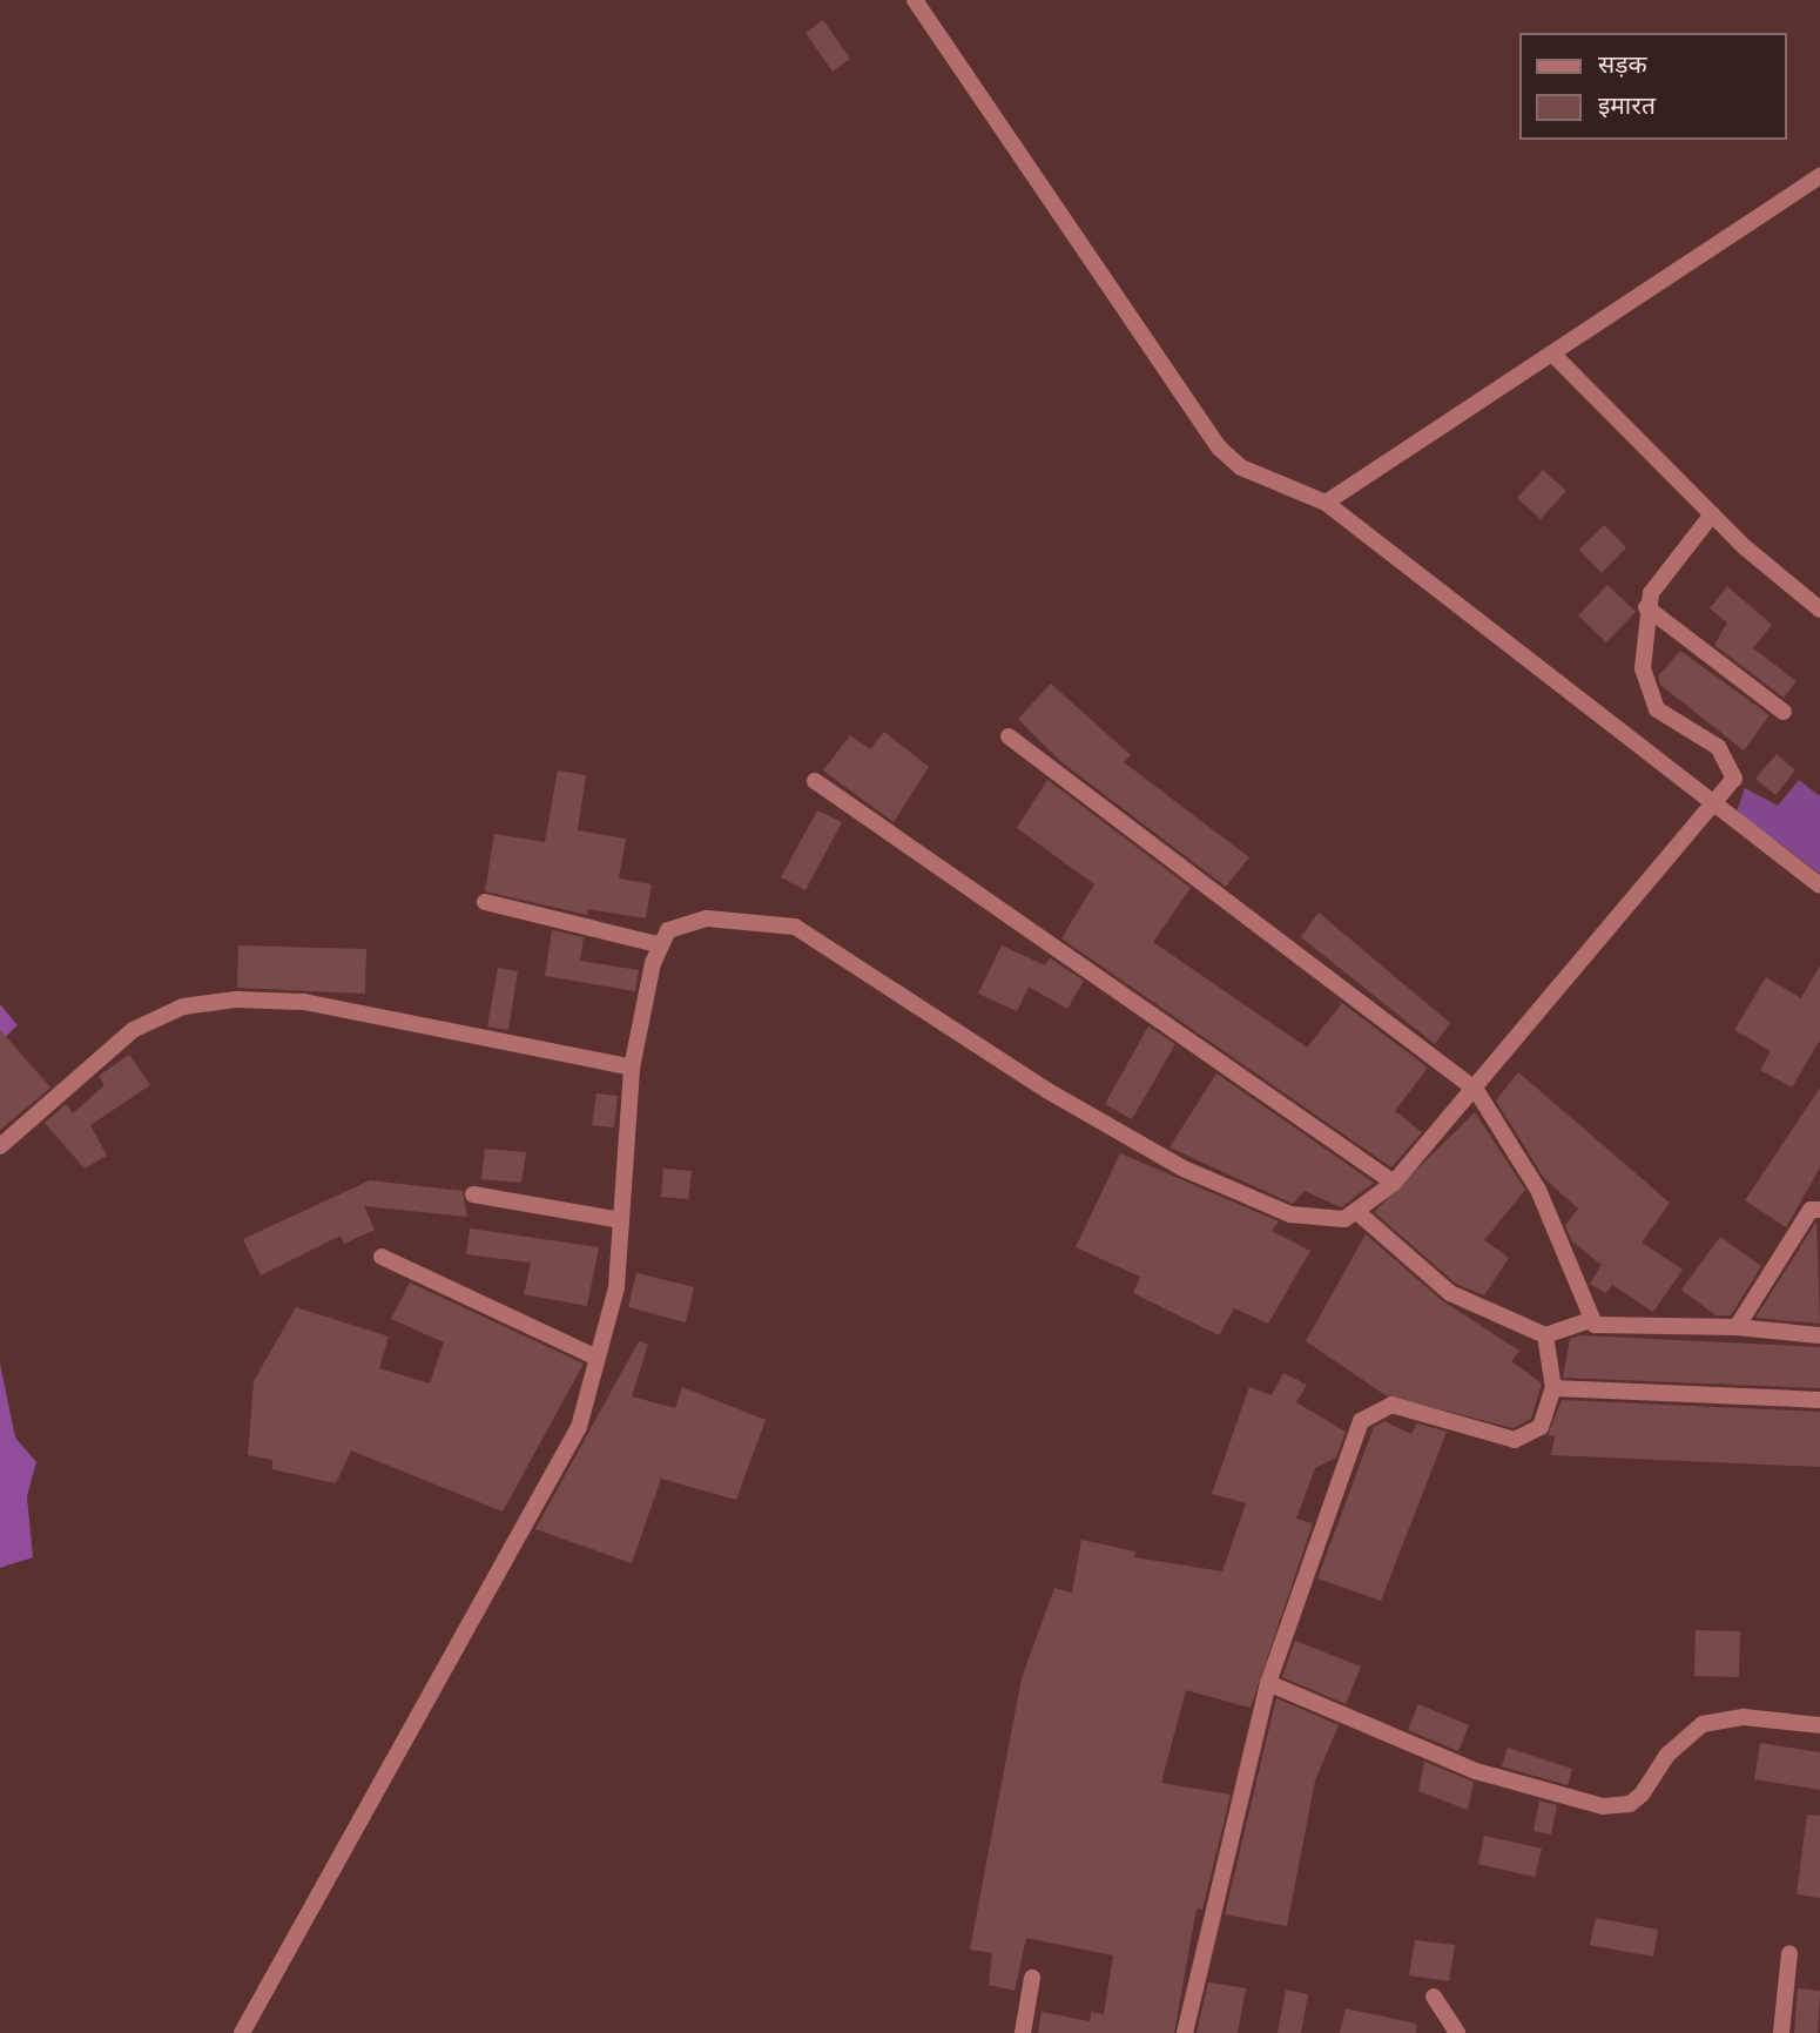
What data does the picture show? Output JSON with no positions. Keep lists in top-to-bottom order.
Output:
{
  "legend": ["सड़क", "इमारत"]
}
